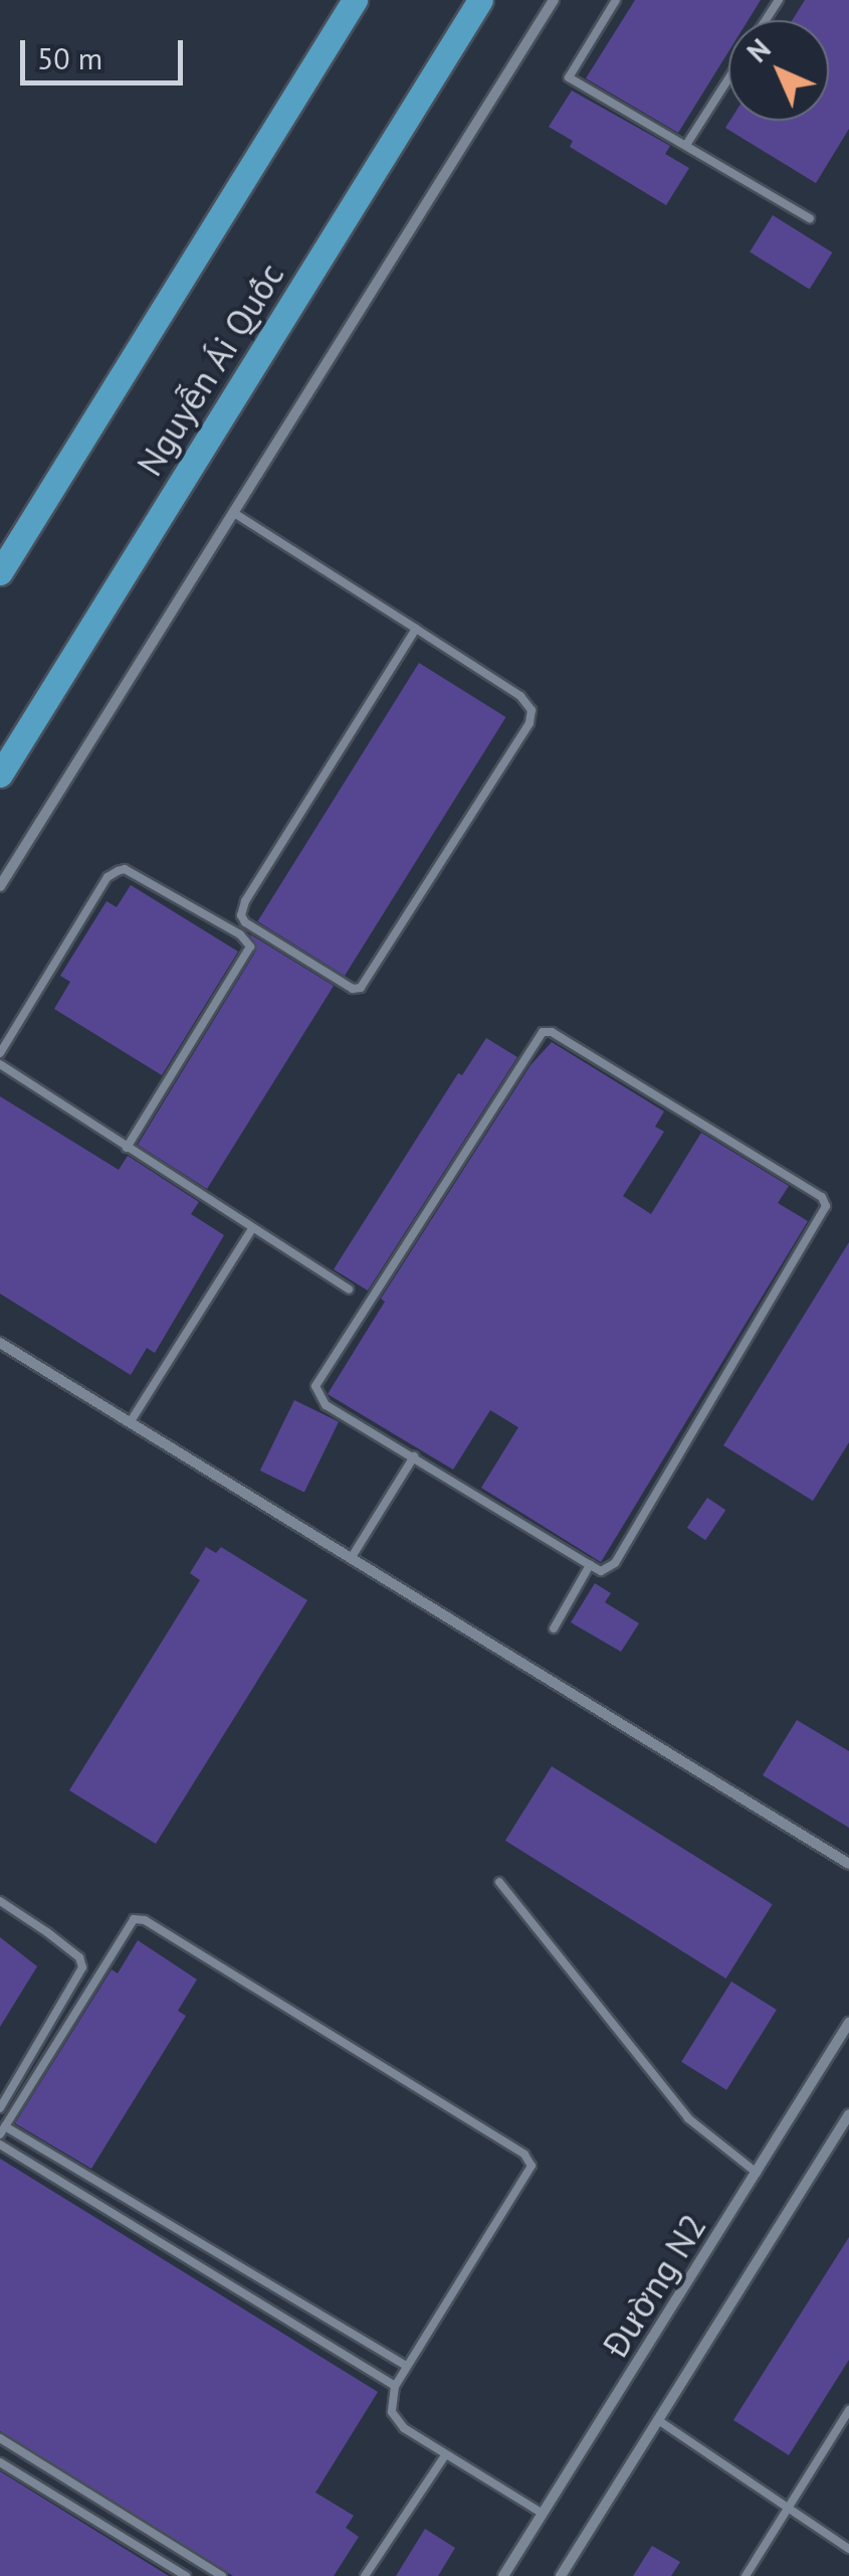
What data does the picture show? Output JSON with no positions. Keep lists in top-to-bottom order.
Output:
{
  "streets": {
    "main road": ["Nguyễn Ái Quốc"],
    "street": ["Đường N2"]
  },
  "scale_bar": "50 m",
  "north": "top left"
}
